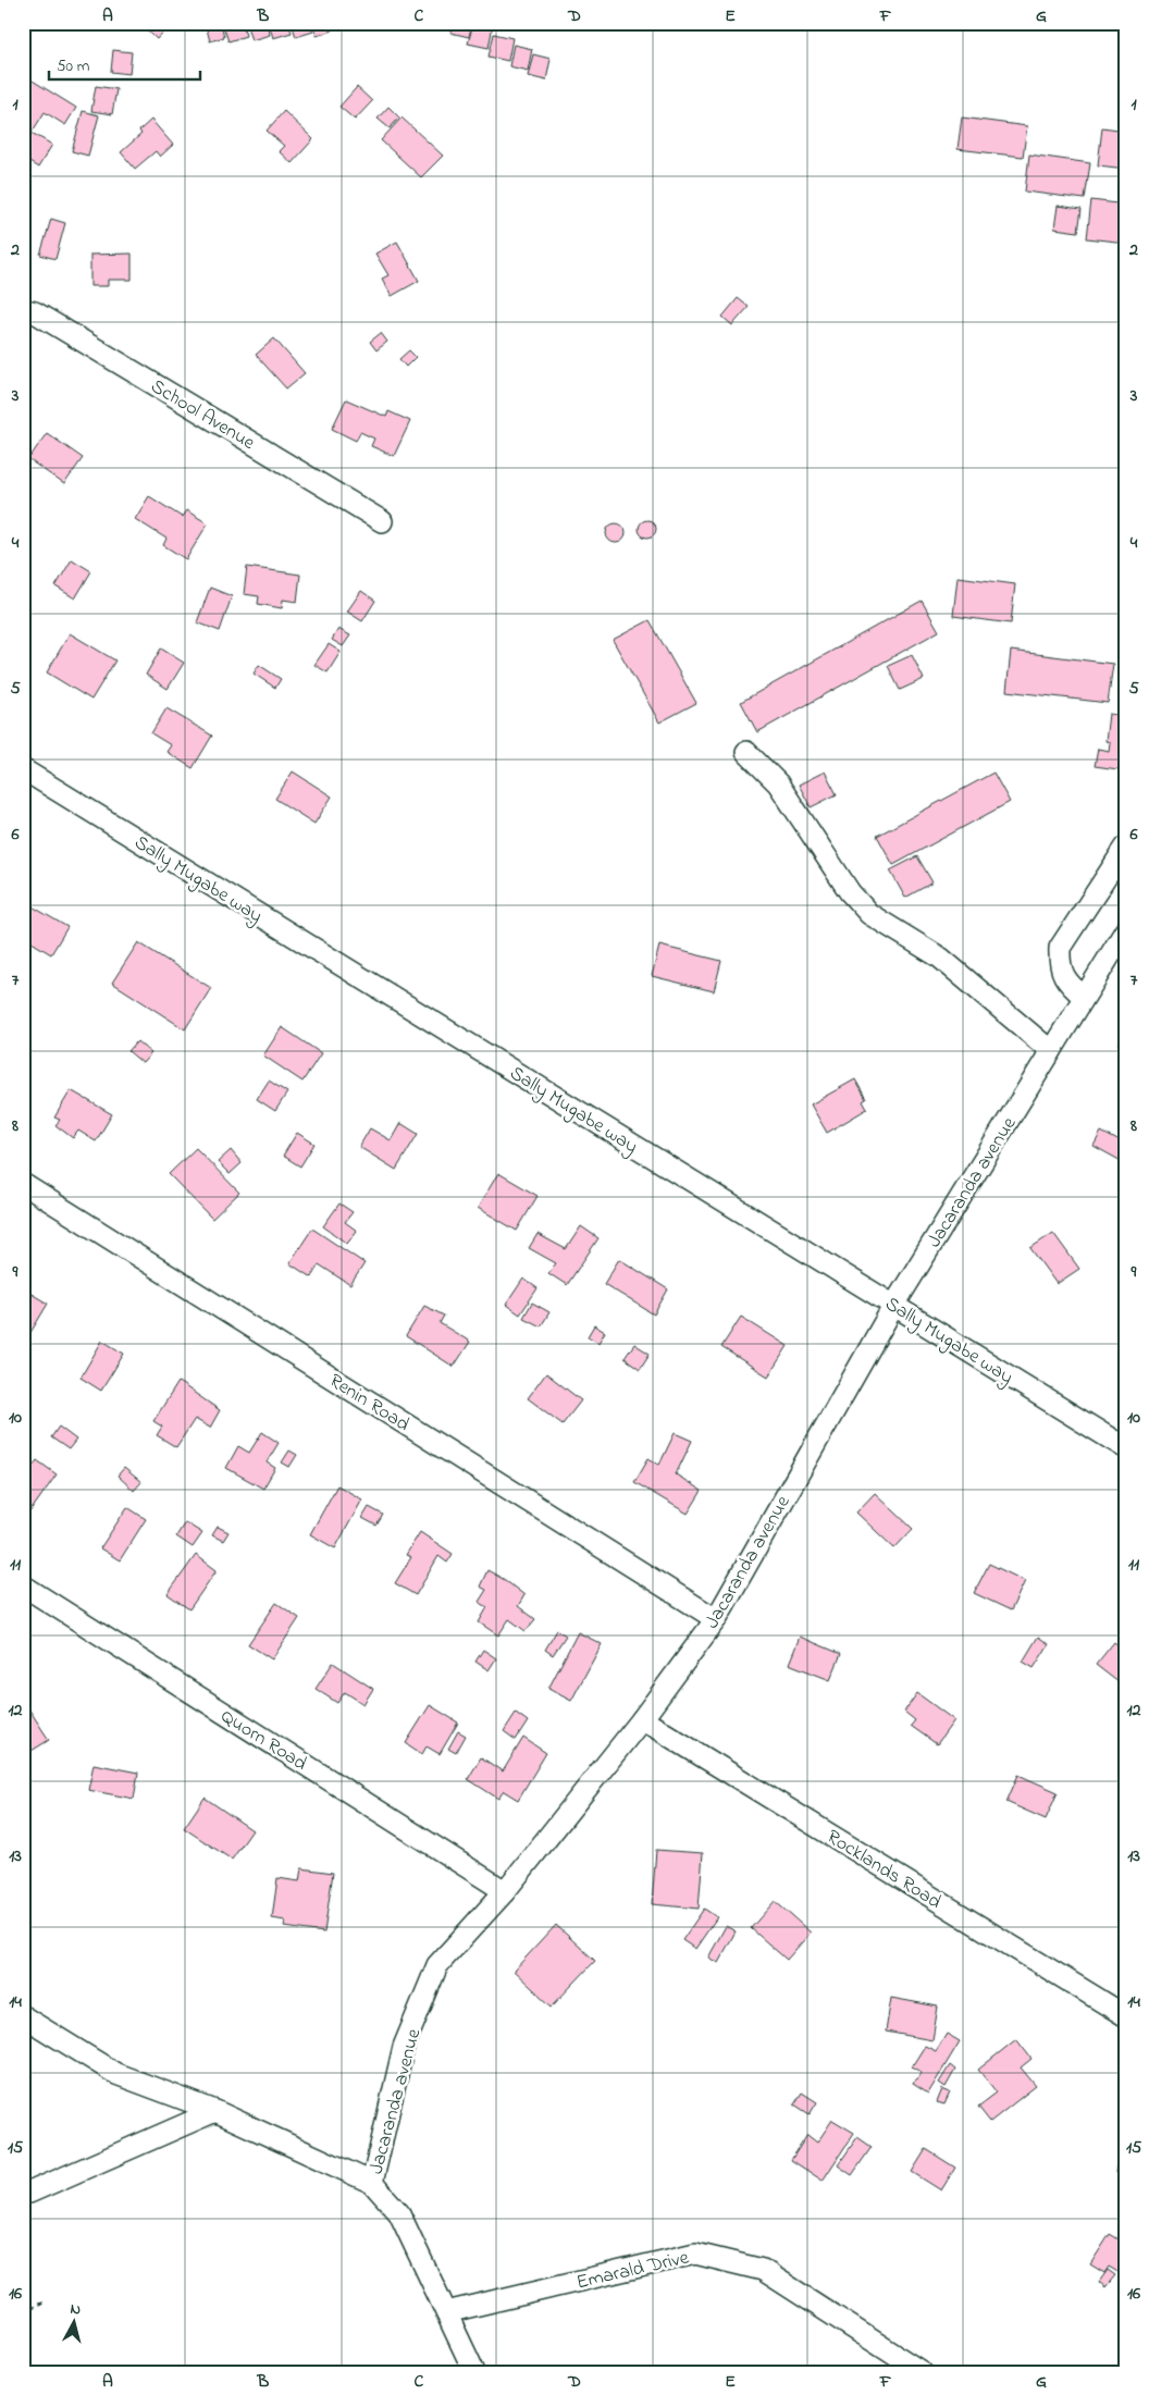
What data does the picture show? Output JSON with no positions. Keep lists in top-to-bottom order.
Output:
{
  "streets": {
    "street": [
      "School Avenue",
      "Sally Mugabe way",
      "Jacaranda avenue",
      "Renin Road",
      "Quorn Road",
      "Rocklands Road",
      "Emarald Drive"
    ]
  },
  "crossings": [
    ["Sally Mugabe way", "Jacaranda avenue"],
    ["Jacaranda avenue", "Renin Road"],
    ["Jacaranda avenue", "Quorn Road"],
    ["Jacaranda avenue", "Rocklands Road"]
  ],
  "scale_bar": "50 m",
  "north": "top",
  "grid": {
    "columns": [
      "A",
      "B",
      "C",
      "D",
      "E",
      "F",
      "G"
    ],
    "rows": [
      "1",
      "2",
      "3",
      "4",
      "5",
      "6",
      "7",
      "8",
      "9",
      "10",
      "11",
      "12",
      "13",
      "14",
      "15",
      "16"
    ]
  }
}
